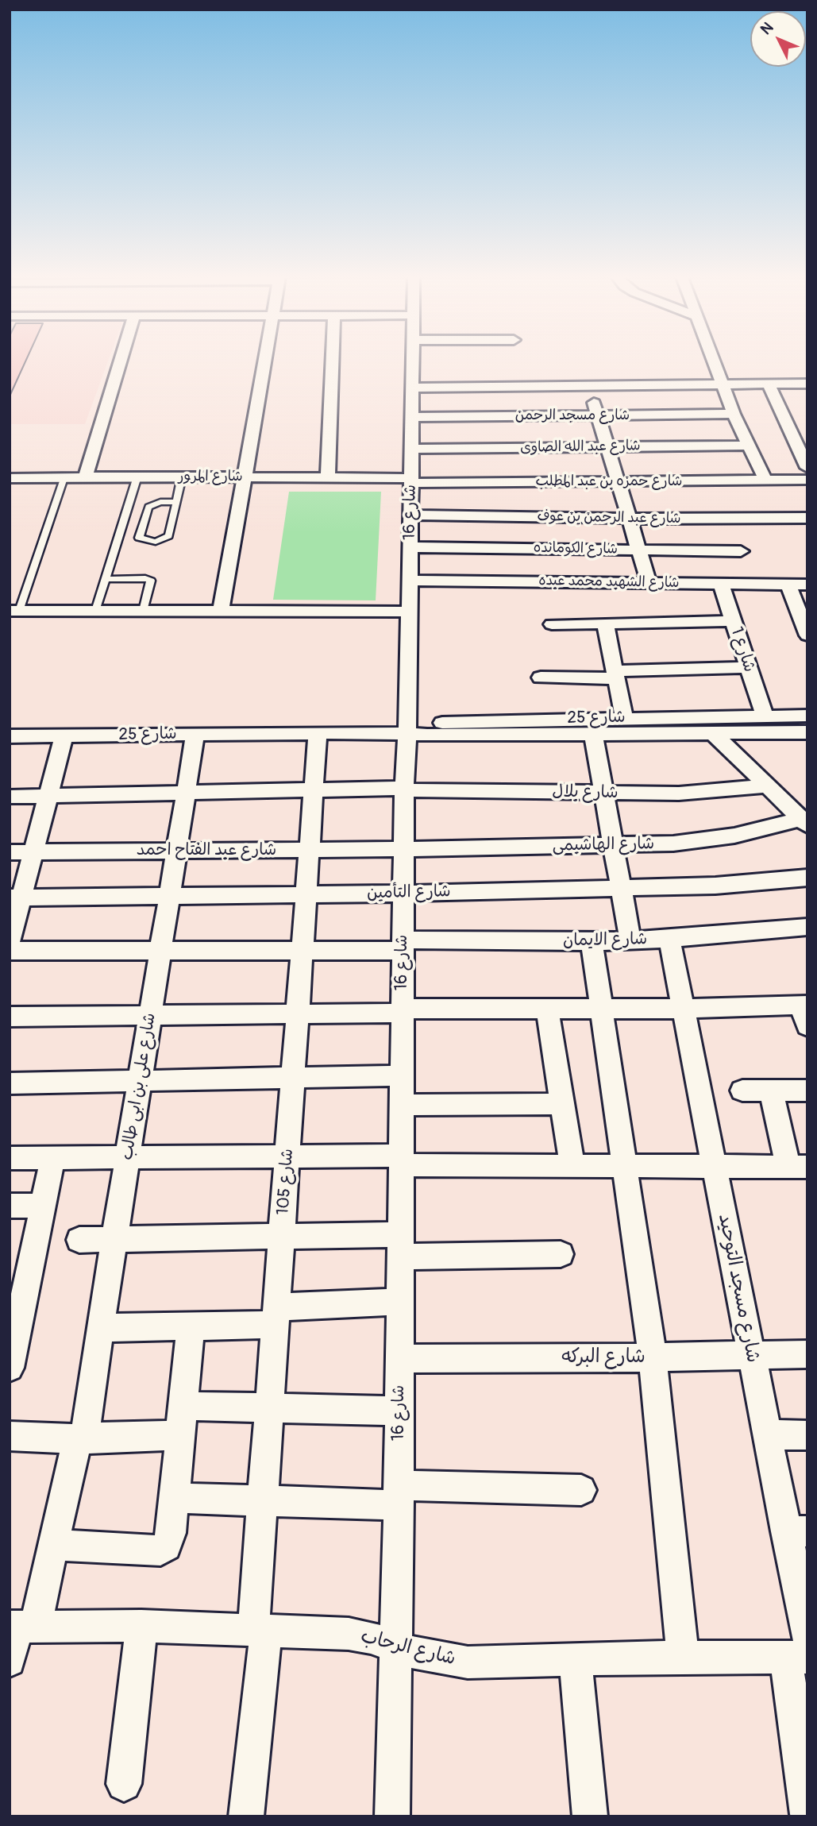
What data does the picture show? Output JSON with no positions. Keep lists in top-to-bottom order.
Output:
{
  "streets": {
    "street": [
      "شارع مسجد الرحمن",
      "شارع عبد الله الصاوى",
      "شارع المرور",
      "شارع حمزه بن عبد المطلب",
      "شارع 16",
      "شارع عبد الرحمن بن عوف",
      "شارع الكومانده",
      "شارع الشهيد محمد عبده",
      "شارع 1",
      "شارع 25",
      "شارع بلال",
      "شارع الهاشيمى",
      "شارع عبد الفتاح احمد",
      "شارع التأمين",
      "شارع الايمان",
      "شارع على بن ابى طالب",
      "شارع 105",
      "شارع مسجد التوحيد",
      "شارع البركه",
      "شارع الرحاب"
    ]
  },
  "crossings": [
    ["شارع مسجد الرحمن", "شارع 16"],
    ["شارع عبد الله الصاوى", "شارع 16"],
    ["شارع المرور", "شارع حمزه بن عبد المطلب"],
    ["شارع المرور", "شارع 16"],
    ["شارع حمزه بن عبد المطلب", "شارع 16"],
    ["شارع 16", "شارع عبد الرحمن بن عوف"],
    ["شارع 16", "شارع الكومانده"],
    ["شارع 16", "شارع الشهيد محمد عبده"],
    ["شارع 16", "شارع 25"],
    ["شارع 16", "شارع بلال"],
    ["شارع 16", "شارع الهاشيمى"],
    ["شارع 16", "شارع عبد الفتاح احمد"],
    ["شارع 16", "شارع التأمين"],
    ["شارع 16", "شارع الايمان"],
    ["شارع 16", "شارع البركه"],
    ["شارع 16", "شارع الرحاب"],
    ["شارع الشهيد محمد عبده", "شارع 1"],
    ["شارع 1", "شارع 25"],
    ["شارع 25", "شارع على بن ابى طالب"],
    ["شارع 25", "شارع 105"],
    ["شارع بلال", "شارع على بن ابى طالب"],
    ["شارع بلال", "شارع 105"],
    ["شارع الهاشيمى", "شارع عبد الفتاح احمد"],
    ["شارع عبد الفتاح احمد", "شارع على بن ابى طالب"],
    ["شارع عبد الفتاح احمد", "شارع 105"],
    ["شارع التأمين", "شارع على بن ابى طالب"],
    ["شارع التأمين", "شارع 105"],
    ["شارع الايمان", "شارع على بن ابى طالب"],
    ["شارع الايمان", "شارع 105"],
    ["شارع الايمان", "شارع مسجد التوحيد"],
    ["شارع على بن ابى طالب", "شارع الرحاب"],
    ["شارع 105", "شارع الرحاب"],
    ["شارع مسجد التوحيد", "شارع البركه"],
    ["شارع مسجد التوحيد", "شارع الرحاب"]
  ],
  "north": "top left"
}
